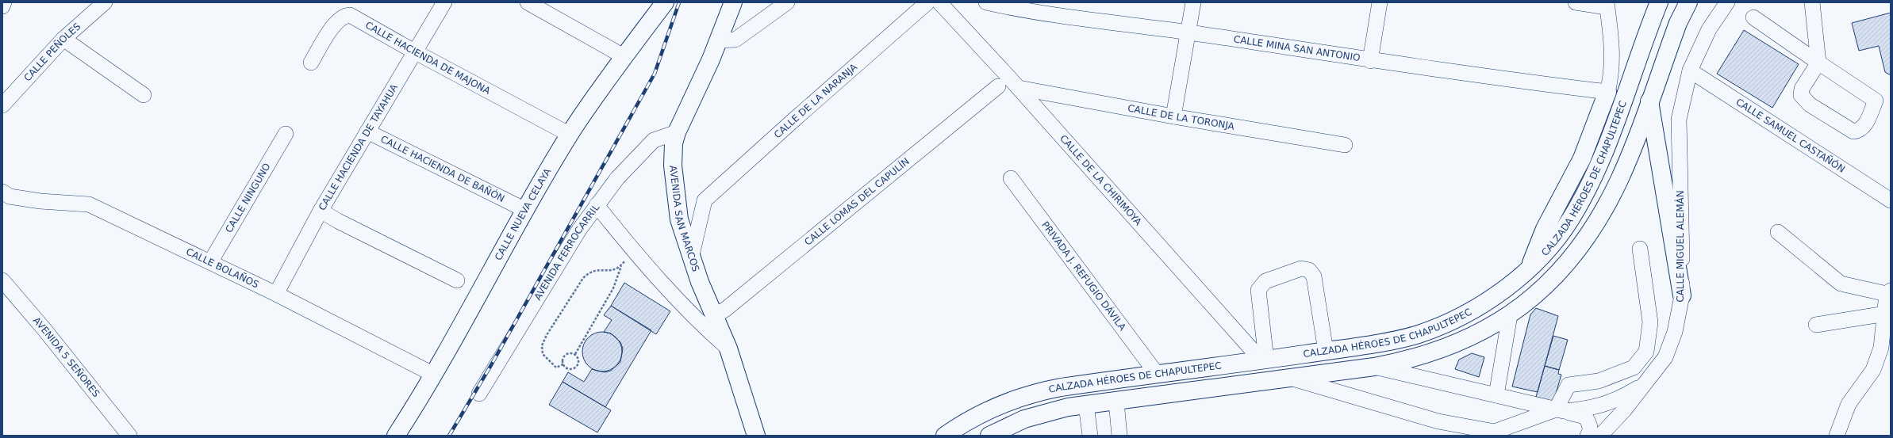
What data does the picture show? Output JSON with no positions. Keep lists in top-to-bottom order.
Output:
{
  "streets": {
    "main road": ["CALZADA HÉROES DE CHAPULTEPEC", "CALLE NUEVA CELAYA", "AVENIDA SAN MARCOS"],
    "street": [
      "CALLE MINA SAN ANTONIO",
      "CALLE PEÑOLES",
      "CALLE HACIENDA DE MAJONA",
      "CALLE DE LA NARANJA",
      "CALLE DE LA TORONJA",
      "CALLE SAMUEL CASTAÑÓN",
      "CALLE HACIENDA DE TAYAHUA",
      "CALLE HACIENDA DE BAÑÓN",
      "CALLE DE LA CHIRIMOYA",
      "CALLE NINGUNO",
      "CALLE LOMAS DEL CAPULÍN",
      "CALLE MIGUEL ALEMÁN",
      "AVENIDA FERROCARRIL",
      "CALLE BOLAÑOS",
      "PRIVADA J. REFUGIO DÁVILA",
      "AVENIDA 5 SEÑORES"
    ]
  },
  "crossings": [
    ["CALLE HACIENDA DE MAJONA", "CALLE HACIENDA DE TAYAHUA"],
    ["CALLE HACIENDA DE MAJONA", "CALLE NUEVA CELAYA"],
    ["CALLE DE LA NARANJA", "AVENIDA SAN MARCOS"],
    ["CALLE DE LA TORONJA", "CALLE DE LA CHIRIMOYA"],
    ["CALLE SAMUEL CASTAÑÓN", "CALLE MIGUEL ALEMÁN"],
    ["CALLE HACIENDA DE TAYAHUA", "CALLE HACIENDA DE BAÑÓN"],
    ["CALLE HACIENDA DE TAYAHUA", "CALLE BOLAÑOS"],
    ["CALLE HACIENDA DE BAÑÓN", "CALLE NUEVA CELAYA"],
    ["CALZADA HÉROES DE CHAPULTEPEC", "CALLE DE LA CHIRIMOYA"],
    ["CALZADA HÉROES DE CHAPULTEPEC", "PRIVADA J. REFUGIO DÁVILA"],
    ["CALLE NINGUNO", "CALLE BOLAÑOS"],
    ["CALLE LOMAS DEL CAPULÍN", "AVENIDA SAN MARCOS"],
    ["CALLE NUEVA CELAYA", "CALLE BOLAÑOS"],
    ["AVENIDA SAN MARCOS", "AVENIDA FERROCARRIL"]
  ]
}
